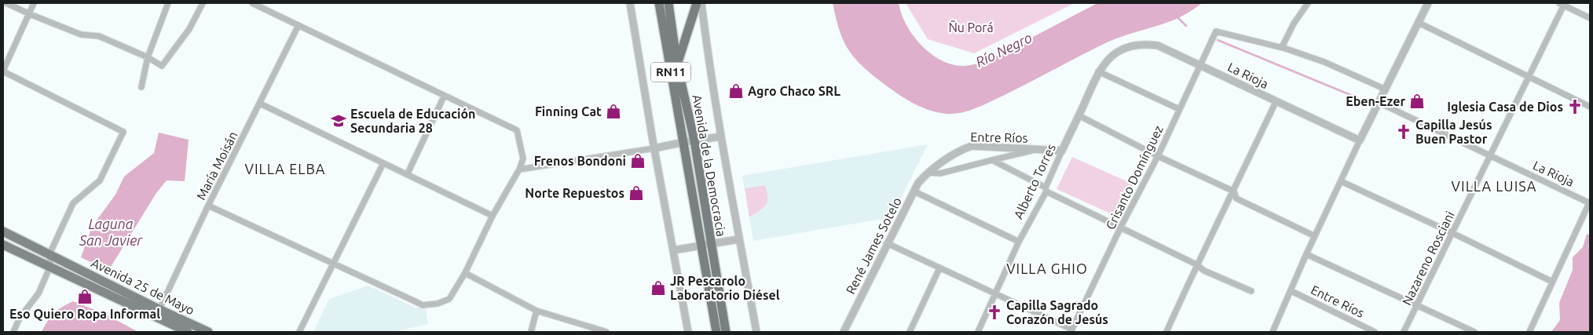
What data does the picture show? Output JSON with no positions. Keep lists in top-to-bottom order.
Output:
{
  "streets": {
    "highway": ["RN11", "Avenida de la Democracia"],
    "main road": ["Avenida 25 de Mayo"],
    "street": [
      "La Rioja",
      "Entre Ríos",
      "María Moisán",
      "Crisanto Domínguez",
      "Alberto Torres",
      "René James Sotelo",
      "Nazareno Rosciani"
    ]
  },
  "crossings": [
    ["La Rioja", "Crisanto Domínguez"],
    ["La Rioja", "Alberto Torres"],
    ["La Rioja", "Nazareno Rosciani"],
    ["Entre Ríos", "Crisanto Domínguez"],
    ["Entre Ríos", "Alberto Torres"],
    ["Entre Ríos", "René James Sotelo"],
    ["María Moisán", "Avenida 25 de Mayo"]
  ],
  "districts": ["VILLA ELBA", "VILLA LUISA", "VILLA GHIO"],
  "water": ["Río Negro", "Laguna San Javier"],
  "parks": ["Ñu Porá"],
  "places": {
    "shop": [
      "Agro Chaco SRL",
      "Eben-Ezer",
      "Finning Cat",
      "Frenos Bondoni",
      "Norte Repuestos",
      "JR Pescarolo Laboratorio Diésel",
      "Eso Quiero Ropa Informal"
    ],
    "church": ["Iglesia Casa de Dios", "Capilla Jesús Buen Pastor", "Capilla Sagrado Corazón de Jesús"],
    "school or university": ["Escuela de Educación Secundaria 28"]
  }
}
